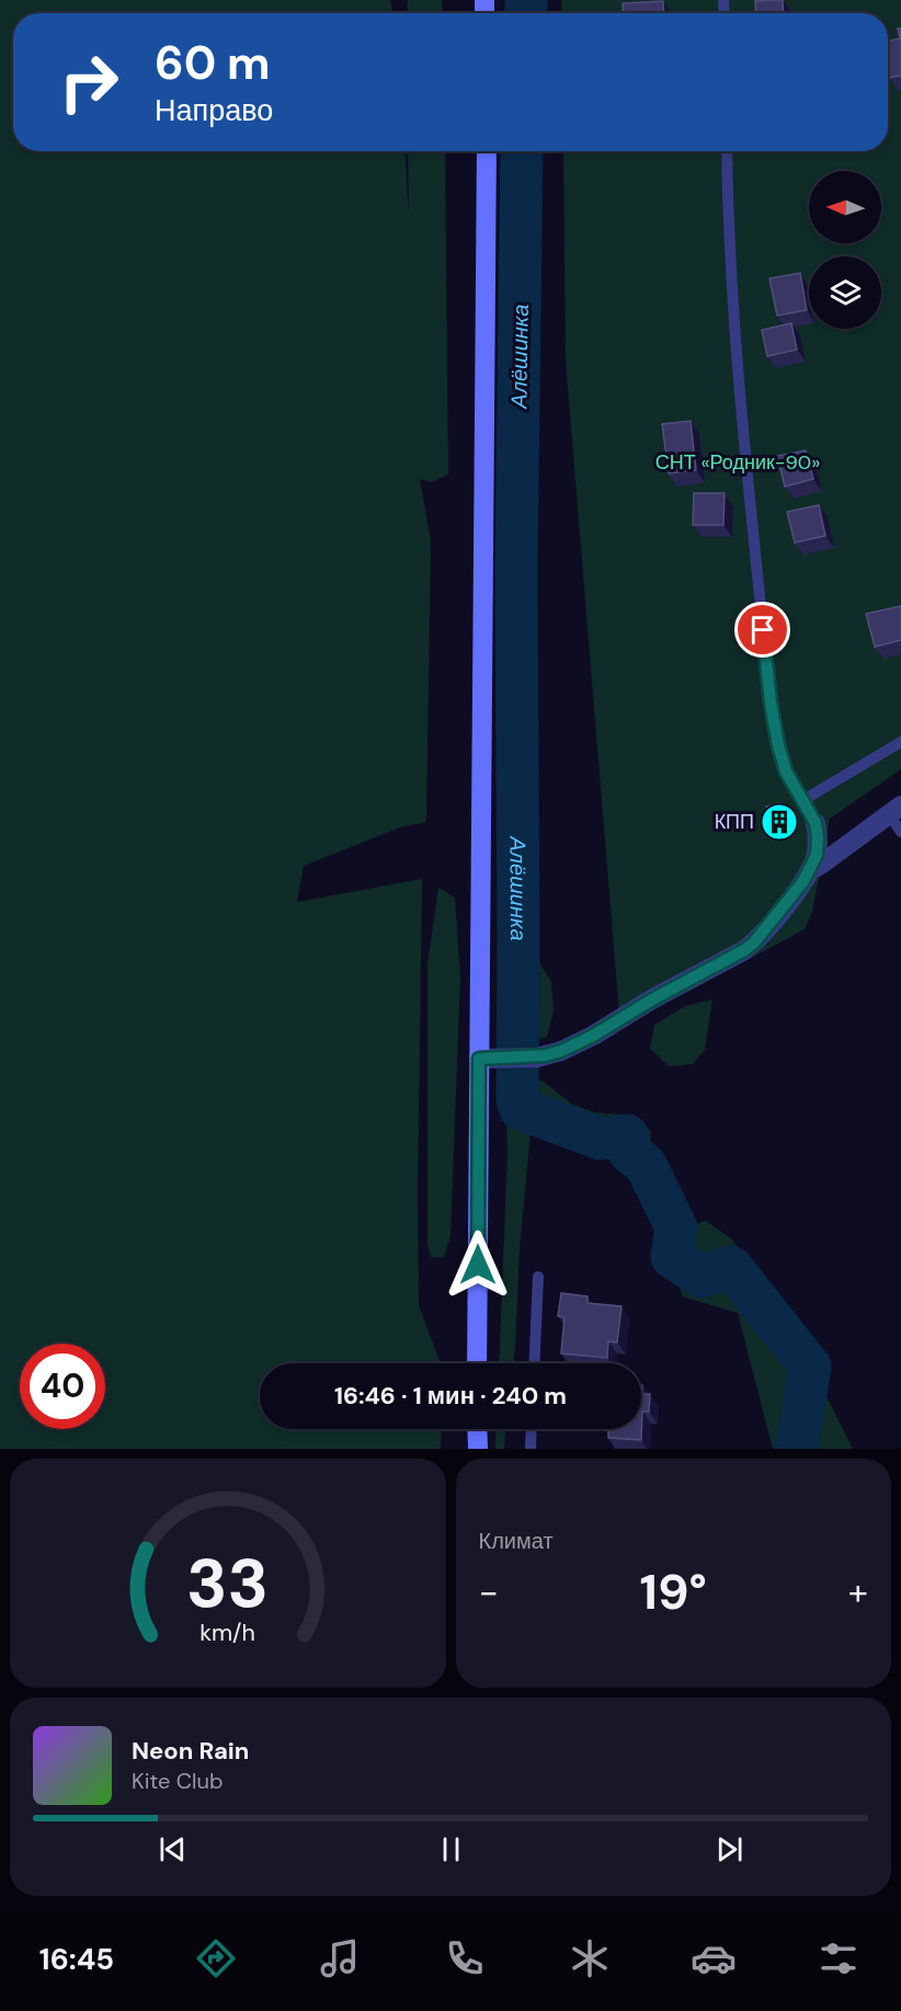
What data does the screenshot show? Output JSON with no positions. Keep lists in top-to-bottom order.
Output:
{
  "water": ["Алёшинка"],
  "parks": ["СНТ «Родник-90»"],
  "places": {
    "building": ["КПП"]
  },
  "north": "left",
  "page": {
    "turn": ["60 m", "Направо"],
    "limit": "40",
    "trip": "16:46 · 1 мин · 240 m",
    "tile": "Климат",
    "heat": ["−", "19°", "+"],
    "song": ["Neon Rain", "Kite Club"],
    "tabs": "16:45",
    "gauge": ["33", "km/h"]
  }
}
